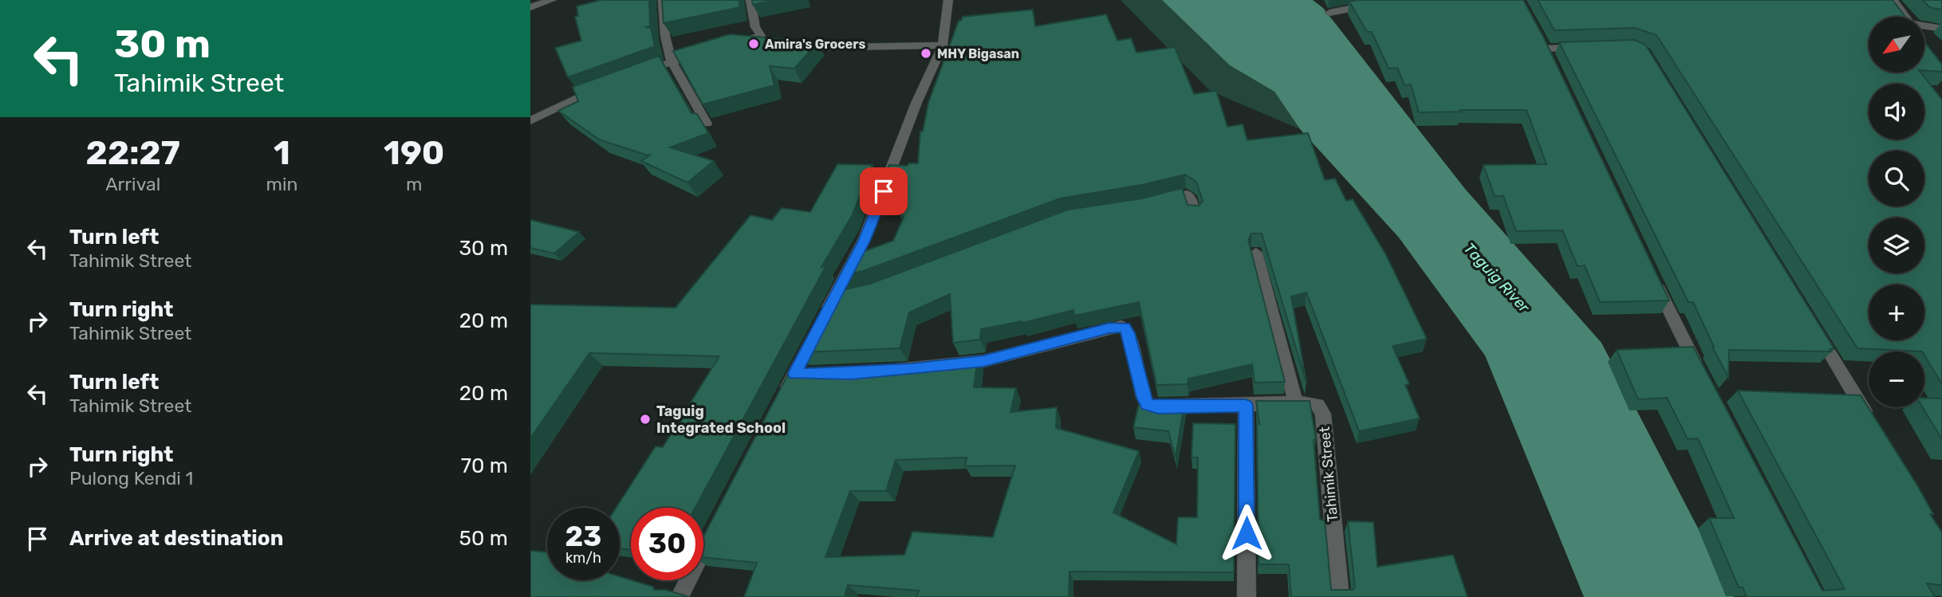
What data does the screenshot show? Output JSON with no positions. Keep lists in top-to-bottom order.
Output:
{
  "streets": {
    "street": ["Tahimik Street"]
  },
  "water": ["Taguig River"],
  "places": ["Amira's Grocers", "MHY Bigasan", "Taguig Integrated School"],
  "north": "bottom left",
  "page": {
    "turn": ["30 m", "Tahimik Street"],
    "map_buttons": ["+", "−"],
    "eta": [
      "22:27",
      "Arrival",
      "1",
      "min",
      "190",
      "m"
    ],
    "list": [
      {
        "name": "Turn left",
        "note": "Tahimik Street",
        "value": "30 m"
      },
      {
        "name": "Turn right",
        "note": "Tahimik Street",
        "value": "20 m"
      },
      {
        "name": "Turn left",
        "note": "Tahimik Street",
        "value": "20 m"
      },
      {
        "name": "Turn right",
        "note": "Pulong Kendi 1",
        "value": "70 m"
      },
      {
        "name": "Arrive at destination",
        "value": "50 m"
      }
    ],
    "speed": "23 km/h",
    "limit": "30"
  }
}
